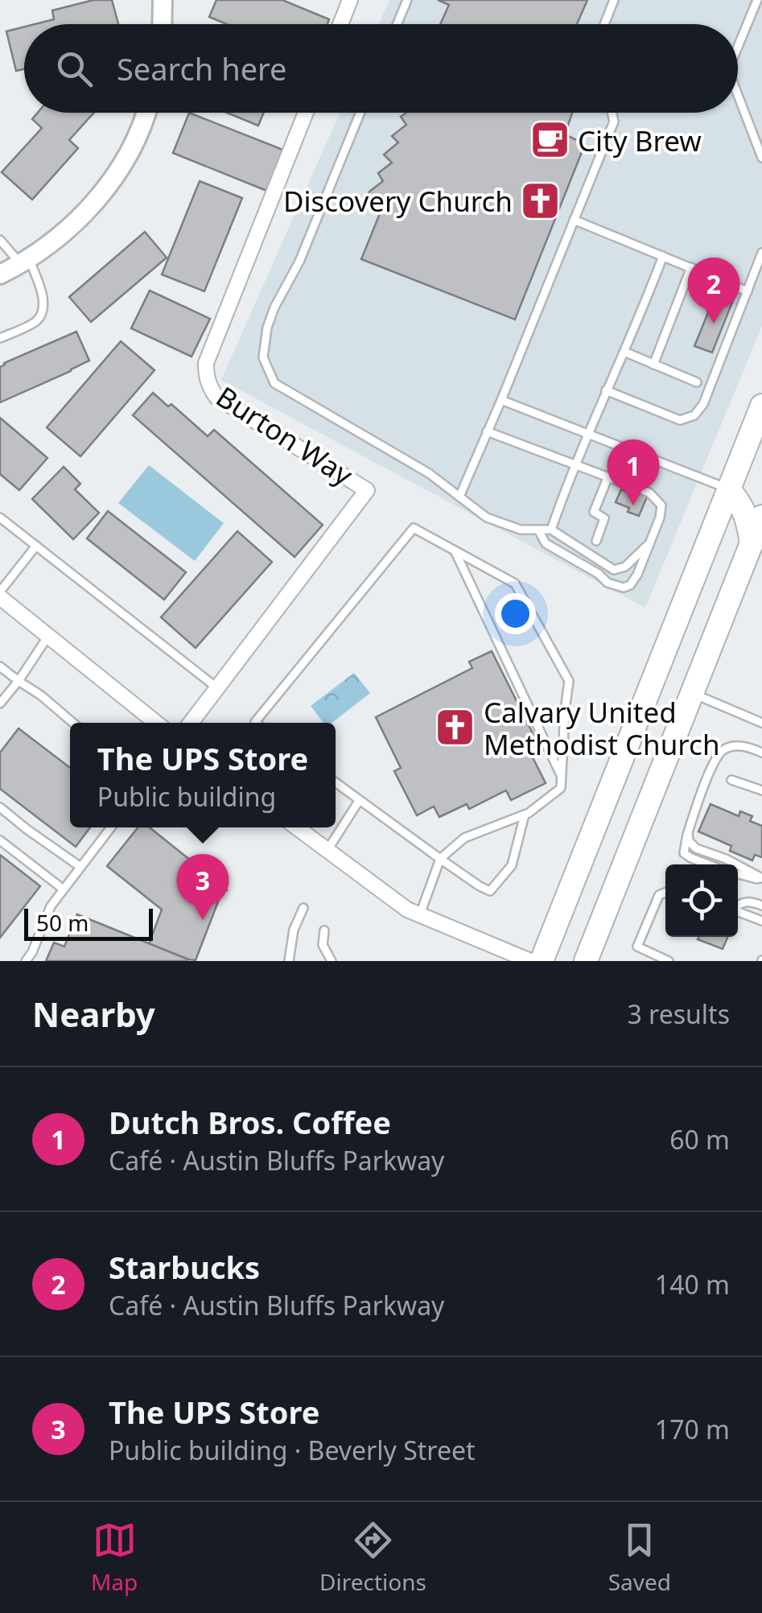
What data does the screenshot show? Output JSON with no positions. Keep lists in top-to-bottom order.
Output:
{
  "streets": {
    "street": ["Burton Way"]
  },
  "places": {
    "cafe": ["City Brew"],
    "church": ["Discovery Church", "Calvary United Methodist Church"]
  },
  "scale_bar": "50 m",
  "page": {
    "search": "Search here",
    "pins": ["2", "1", "3"],
    "popup": ["The UPS Store", "Public building"],
    "scale": "50 m",
    "heading": ["Nearby", "3 results"],
    "list": [
      {
        "mark": "1",
        "name": "Dutch Bros. Coffee",
        "note": "Café · Austin Bluffs Parkway",
        "value": "60 m"
      },
      {
        "mark": "2",
        "name": "Starbucks",
        "note": "Café · Austin Bluffs Parkway",
        "value": "140 m"
      },
      {
        "mark": "3",
        "name": "The UPS Store",
        "note": "Public building · Beverly Street",
        "value": "170 m"
      }
    ],
    "nav": ["Map", "Directions", "Saved"]
  }
}
